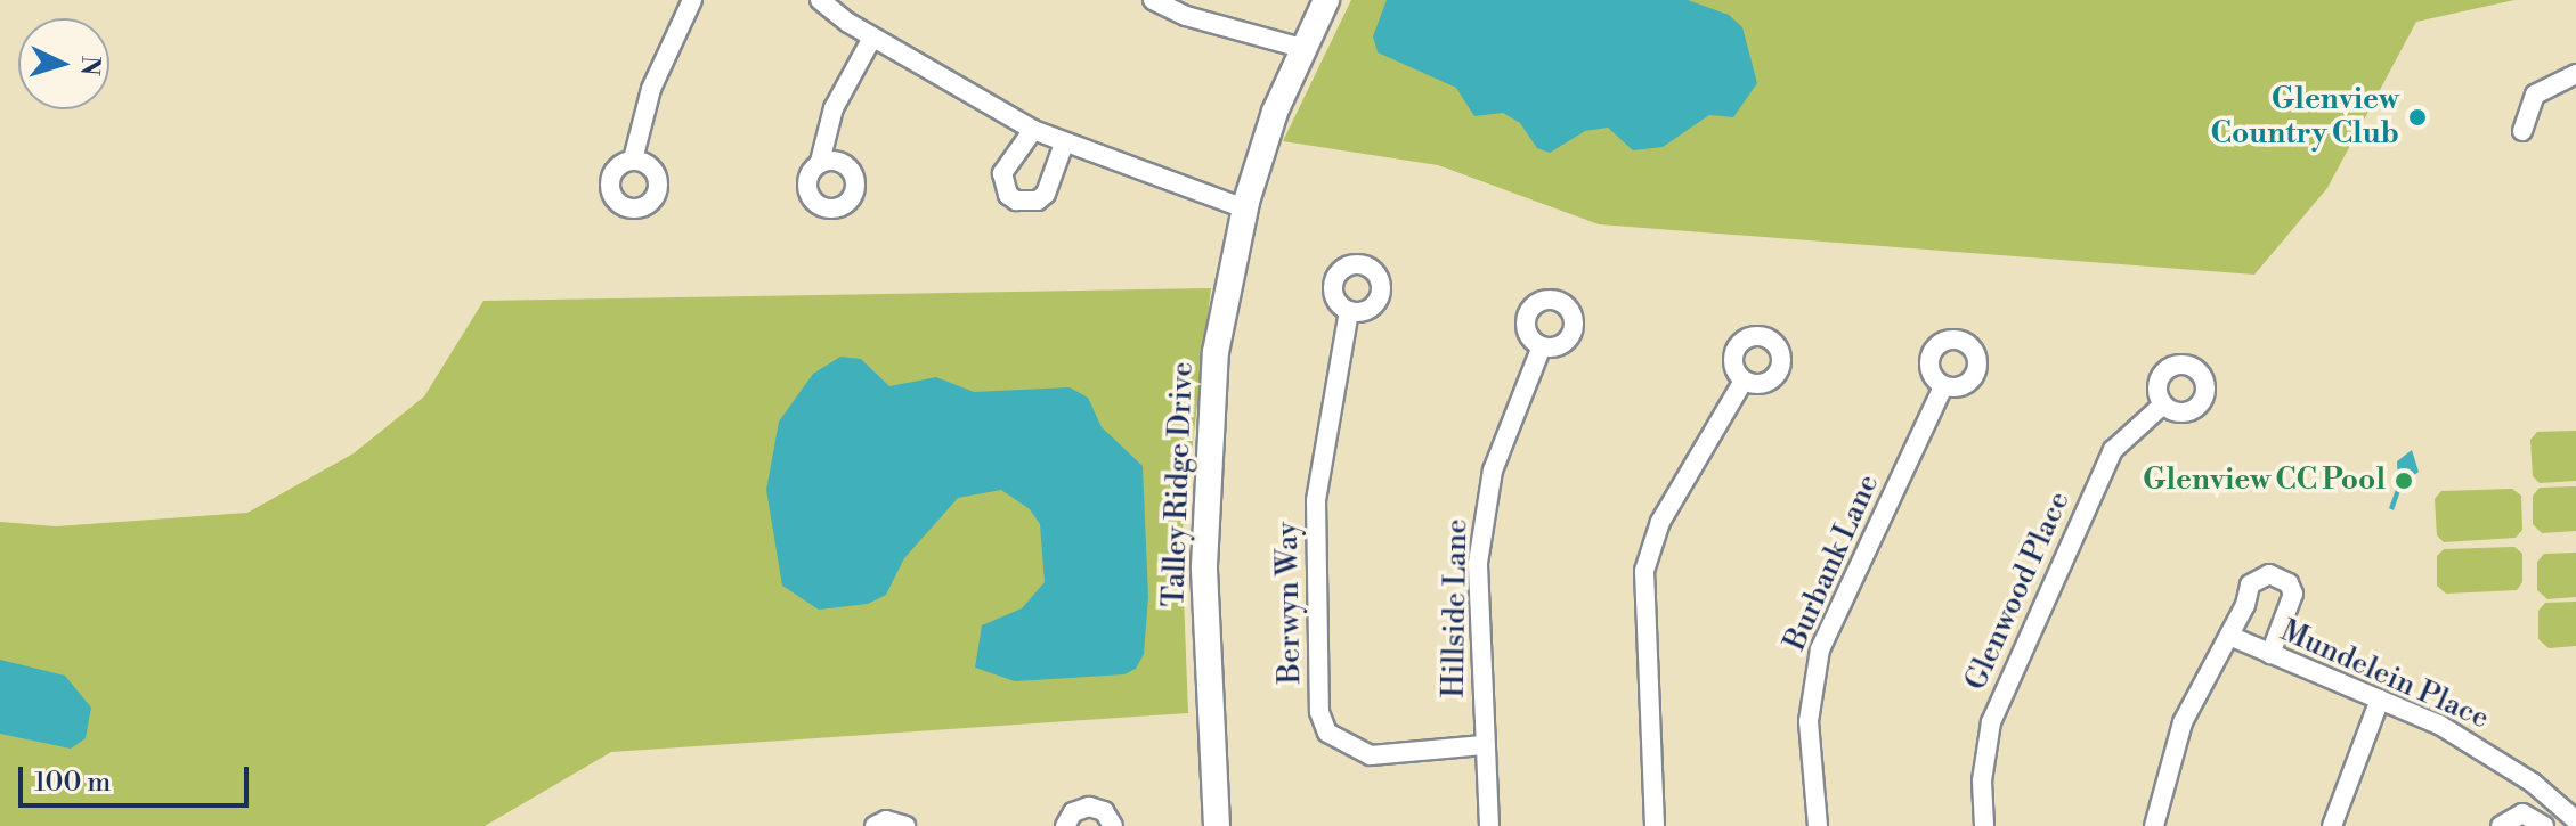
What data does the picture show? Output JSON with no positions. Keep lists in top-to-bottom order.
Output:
{
  "streets": {
    "street": [
      "Talley Ridge Drive",
      "Burbank Lane",
      "Glenwood Place",
      "Berwyn Way",
      "Hillside Lane",
      "Mundelein Place"
    ]
  },
  "crossings": [
    ["Berwyn Way", "Hillside Lane"]
  ],
  "places": ["Glenview Country Club", "Glenview CC Pool"],
  "scale_bar": "100 m",
  "north": "right"
}
